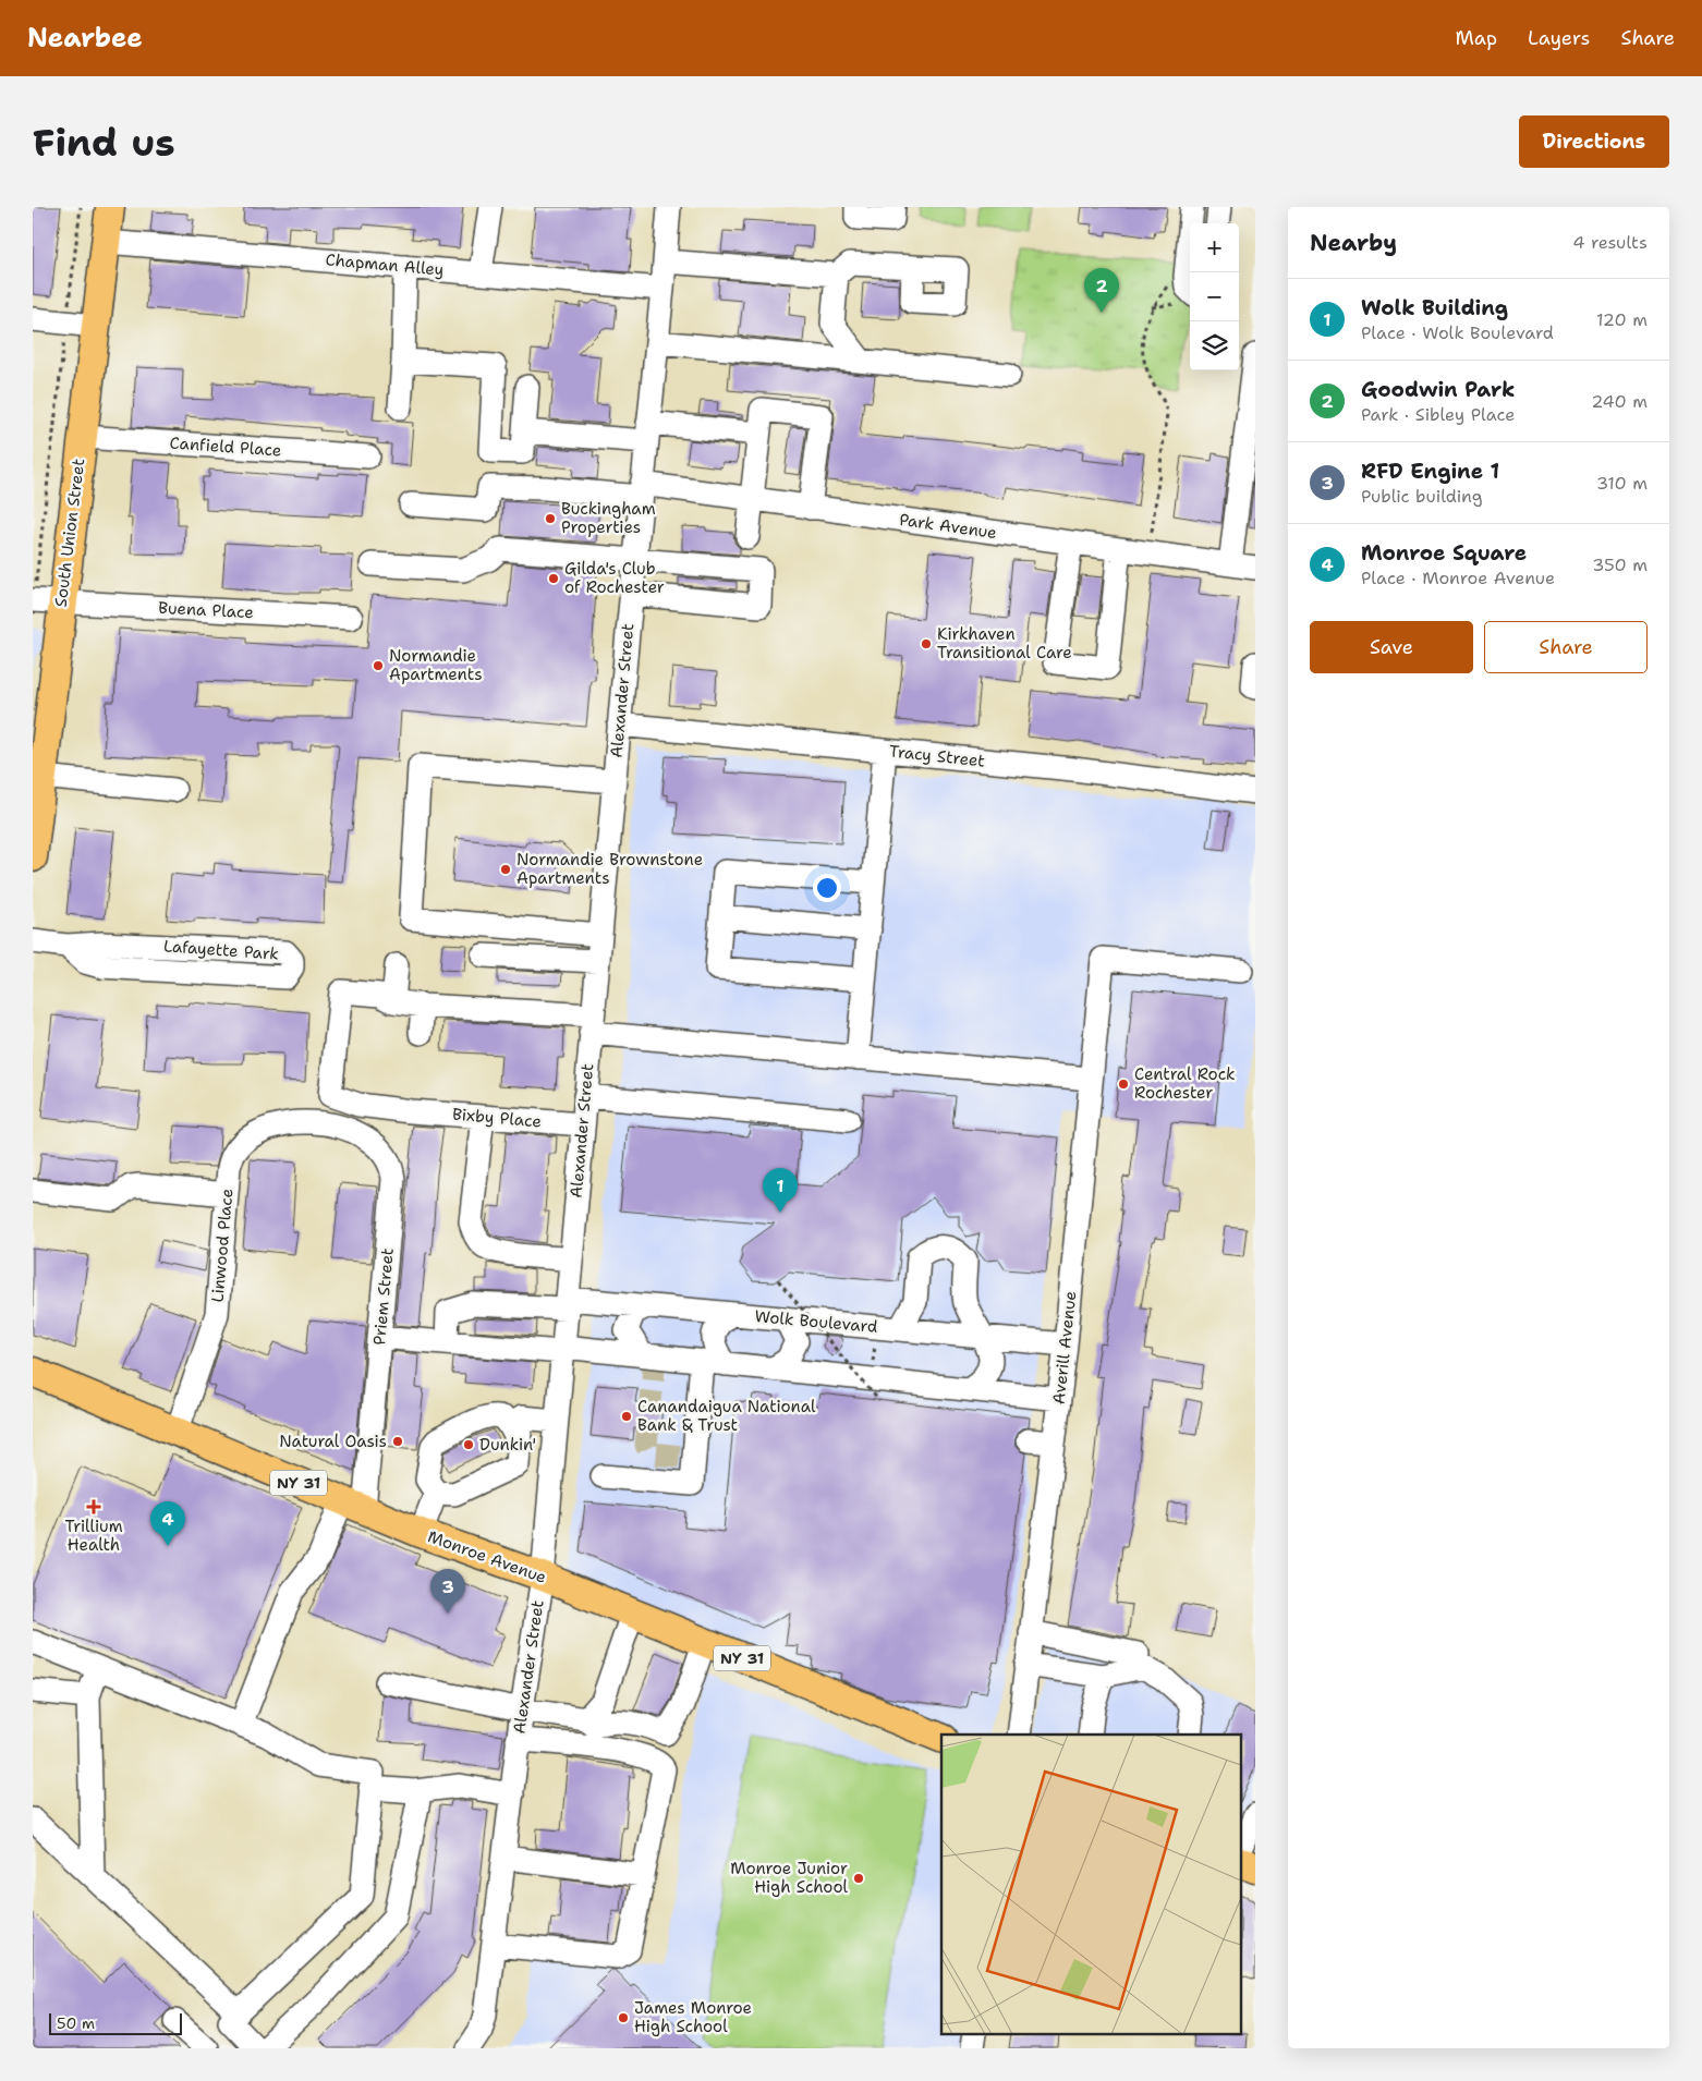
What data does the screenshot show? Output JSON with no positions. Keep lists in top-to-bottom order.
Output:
{
  "streets": {
    "main road": ["South Union Street", "NY 31", "Monroe Avenue"],
    "street": [
      "Chapman Alley",
      "Canfield Place",
      "Park Avenue",
      "Buena Place",
      "Alexander Street",
      "Tracy Street",
      "Lafayette Park",
      "Bixby Place",
      "Linwood Place",
      "Priem Street",
      "Wolk Boulevard",
      "Averill Avenue"
    ]
  },
  "crossings": [
    ["Chapman Alley", "South Union Street"],
    ["Chapman Alley", "Alexander Street"],
    ["Canfield Place", "South Union Street"],
    ["Park Avenue", "Alexander Street"],
    ["South Union Street", "Buena Place"],
    ["Alexander Street", "Tracy Street"],
    ["Alexander Street", "Bixby Place"],
    ["Alexander Street", "Wolk Boulevard"],
    ["Alexander Street", "Monroe Avenue"],
    ["Linwood Place", "Priem Street"],
    ["Linwood Place", "Monroe Avenue"],
    ["Priem Street", "Monroe Avenue"],
    ["Wolk Boulevard", "Averill Avenue"]
  ],
  "places": {
    "other": [
      "Buckingham Properties",
      "Gilda's Club of Rochester",
      "Kirkhaven Transitional Care",
      "Normandie Apartments",
      "Normandie Brownstone Apartments",
      "Central Rock Rochester",
      "Canandaigua National Bank & Trust",
      "Natural Oasis",
      "Dunkin'",
      "Monroe Junior High School",
      "James Monroe High School"
    ],
    "health": ["Trillium Health"]
  },
  "scale_bar": "50 m",
  "page": {
    "header": "Nearbee",
    "nav": ["Map", "Layers", "Share"],
    "buttons": [
      "Directions",
      ["Save", "Share"]
    ],
    "title": "Find us",
    "heading": ["Nearby", "4 results"],
    "map_buttons": ["+", "−"],
    "pins": [
      "2",
      "1",
      "4",
      "3"
    ],
    "list": [
      {
        "mark": "1",
        "name": "Wolk Building",
        "note": "Place · Wolk Boulevard",
        "value": "120 m"
      },
      {
        "mark": "2",
        "name": "Goodwin Park",
        "note": "Park · Sibley Place",
        "value": "240 m"
      },
      {
        "mark": "3",
        "name": "RFD Engine 1",
        "note": "Public building",
        "value": "310 m"
      },
      {
        "mark": "4",
        "name": "Monroe Square",
        "note": "Place · Monroe Avenue",
        "value": "350 m"
      }
    ],
    "scale": "50 m"
  }
}
